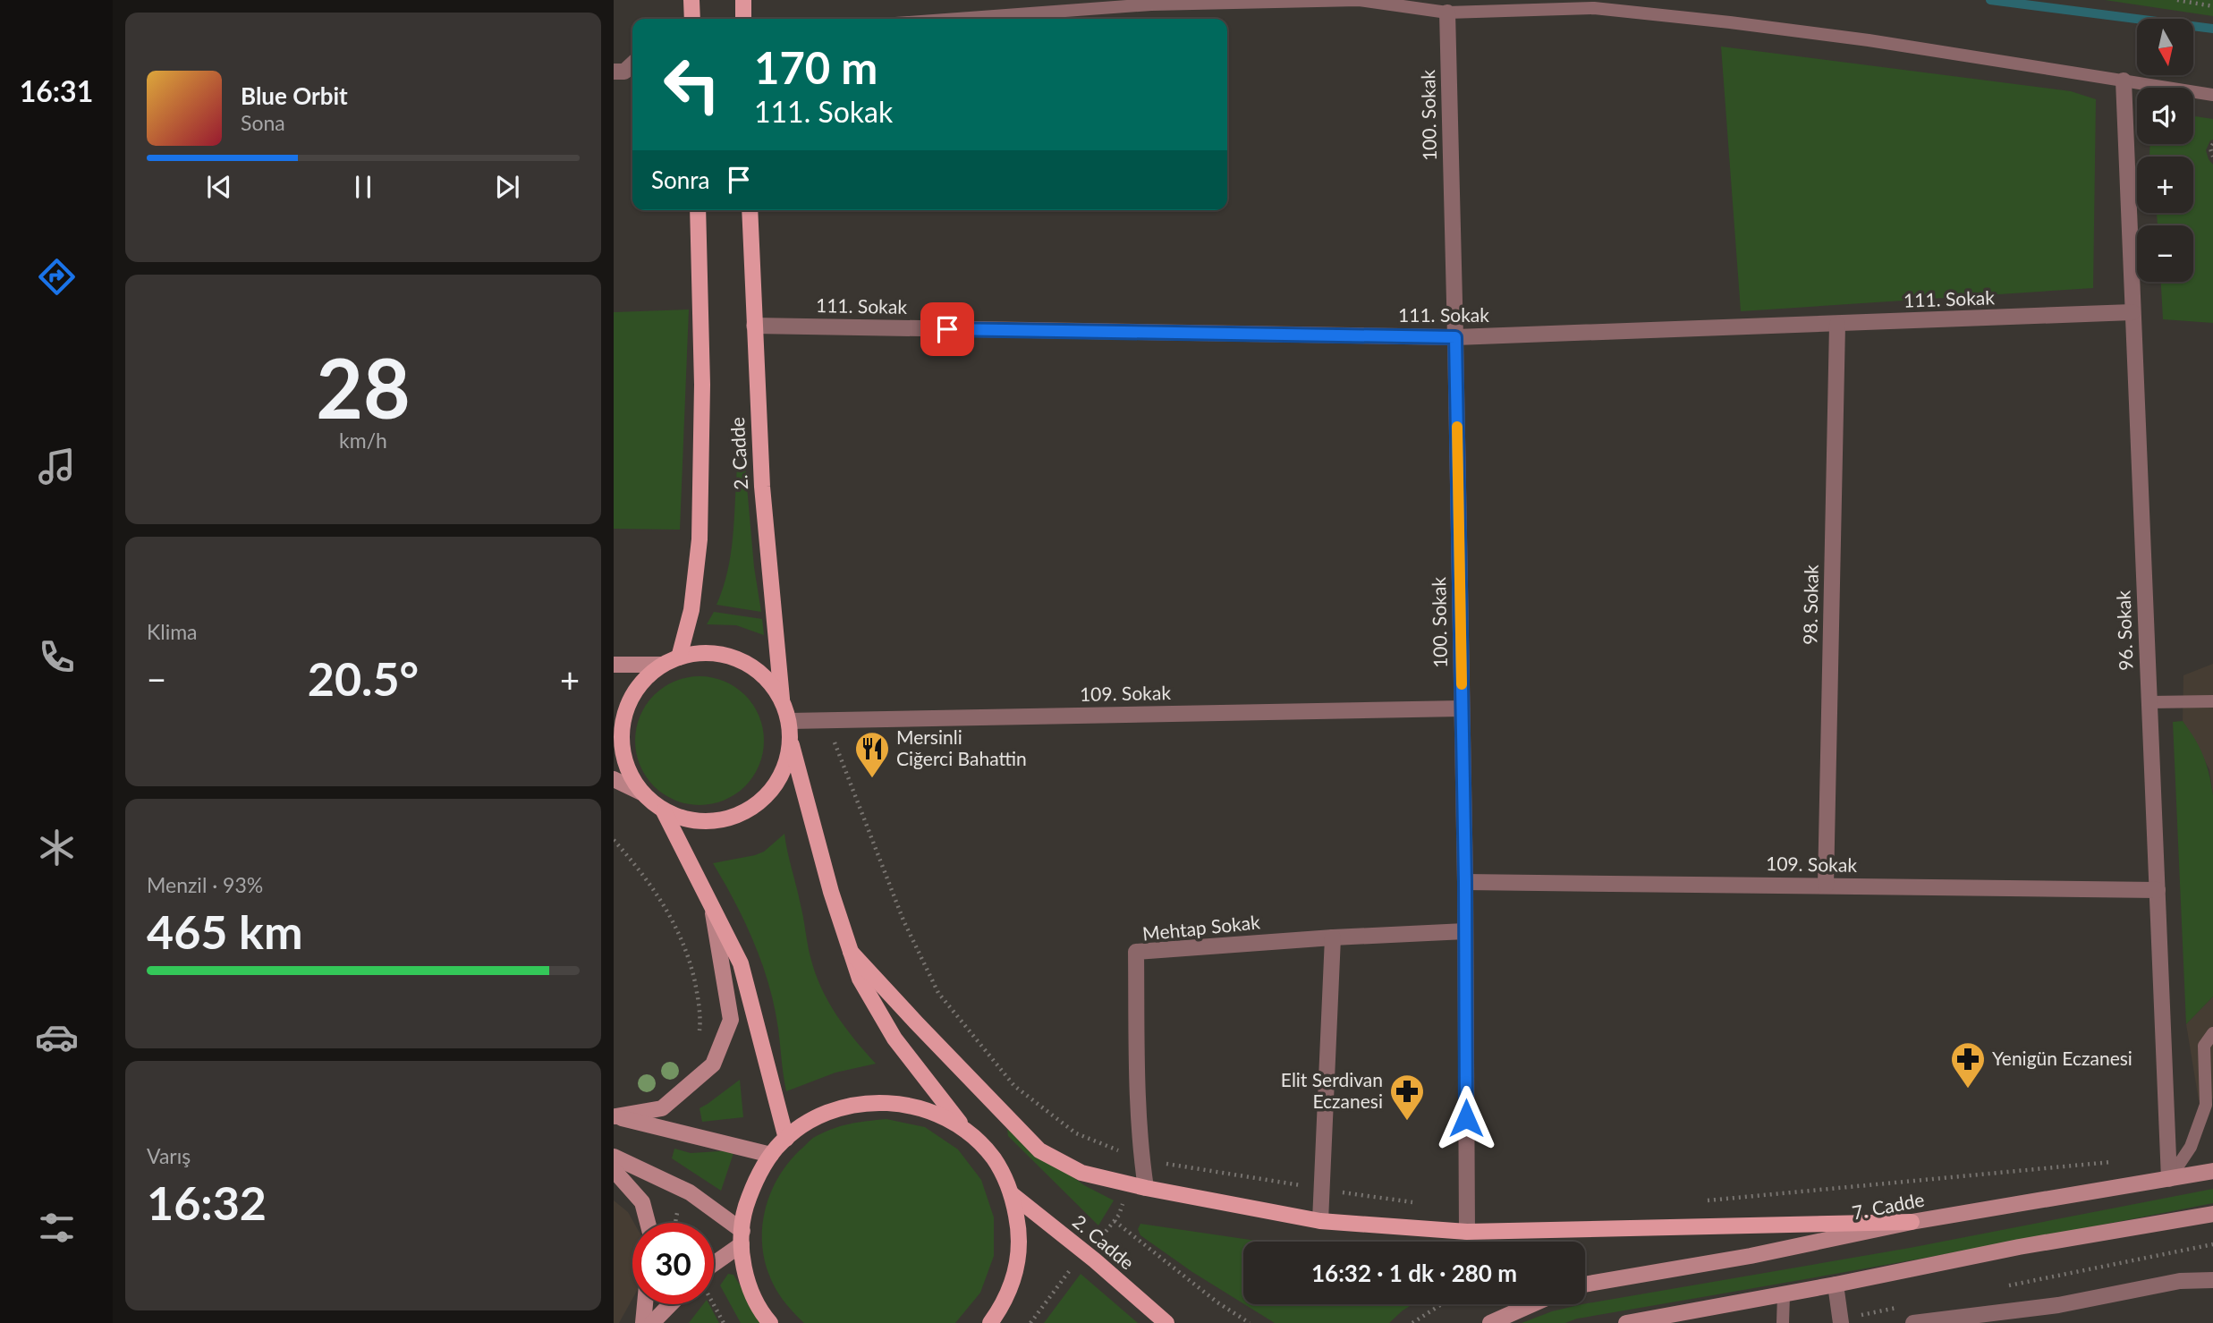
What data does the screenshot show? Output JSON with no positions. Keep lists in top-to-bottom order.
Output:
{
  "streets": {
    "main road": ["2. Cadde", "7. Cadde"],
    "street": [
      "100. Sokak",
      "111. Sokak",
      "98. Sokak",
      "96. Sokak",
      "109. Sokak",
      "Mehtap Sokak"
    ]
  },
  "crossings": [
    ["100. Sokak", "111. Sokak"],
    ["100. Sokak", "109. Sokak"],
    ["100. Sokak", "Mehtap Sokak"],
    ["111. Sokak", "2. Cadde"],
    ["111. Sokak", "98. Sokak"],
    ["111. Sokak", "96. Sokak"],
    ["2. Cadde", "109. Sokak"],
    ["98. Sokak", "109. Sokak"],
    ["96. Sokak", "109. Sokak"],
    ["96. Sokak", "7. Cadde"]
  ],
  "places": {
    "restaurant": ["Mersinli Ciğerci Bahattin"],
    "pharmacy": ["Yenigün Eczanesi", "Elit Serdivan Eczanesi"]
  },
  "north": "bottom",
  "page": {
    "tabs": "16:31",
    "map_buttons": ["+", "−"],
    "turn": ["170 m", "111. Sokak"],
    "song": ["Blue Orbit", "Sona"],
    "then": "Sonra",
    "tile": [
      ["28", "km/h"],
      "Klima",
      ["Menzil · 93%", "465 km"],
      ["Varış", "16:32"]
    ],
    "heat": ["−", "20.5°", "+"],
    "limit": "30",
    "trip": "16:32 · 1 dk · 280 m"
  }
}
